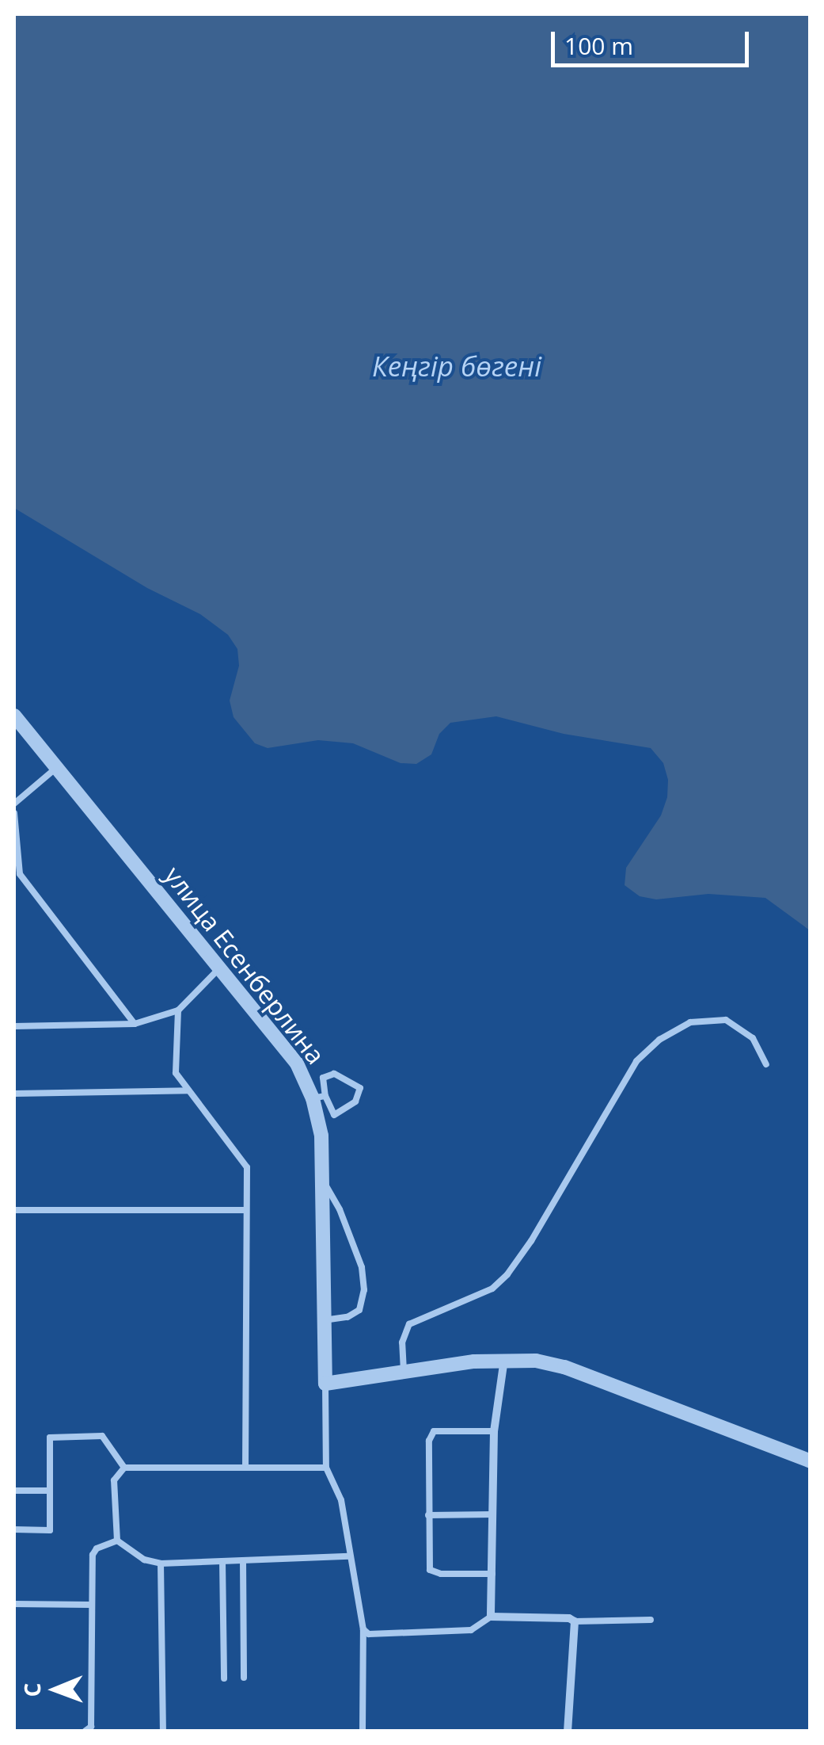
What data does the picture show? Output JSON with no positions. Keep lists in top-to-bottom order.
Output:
{
  "streets": {
    "street": ["улица Есенберлина"]
  },
  "water": ["Кеңгір бөгені"],
  "scale_bar": "100 m",
  "north": "left"
}
